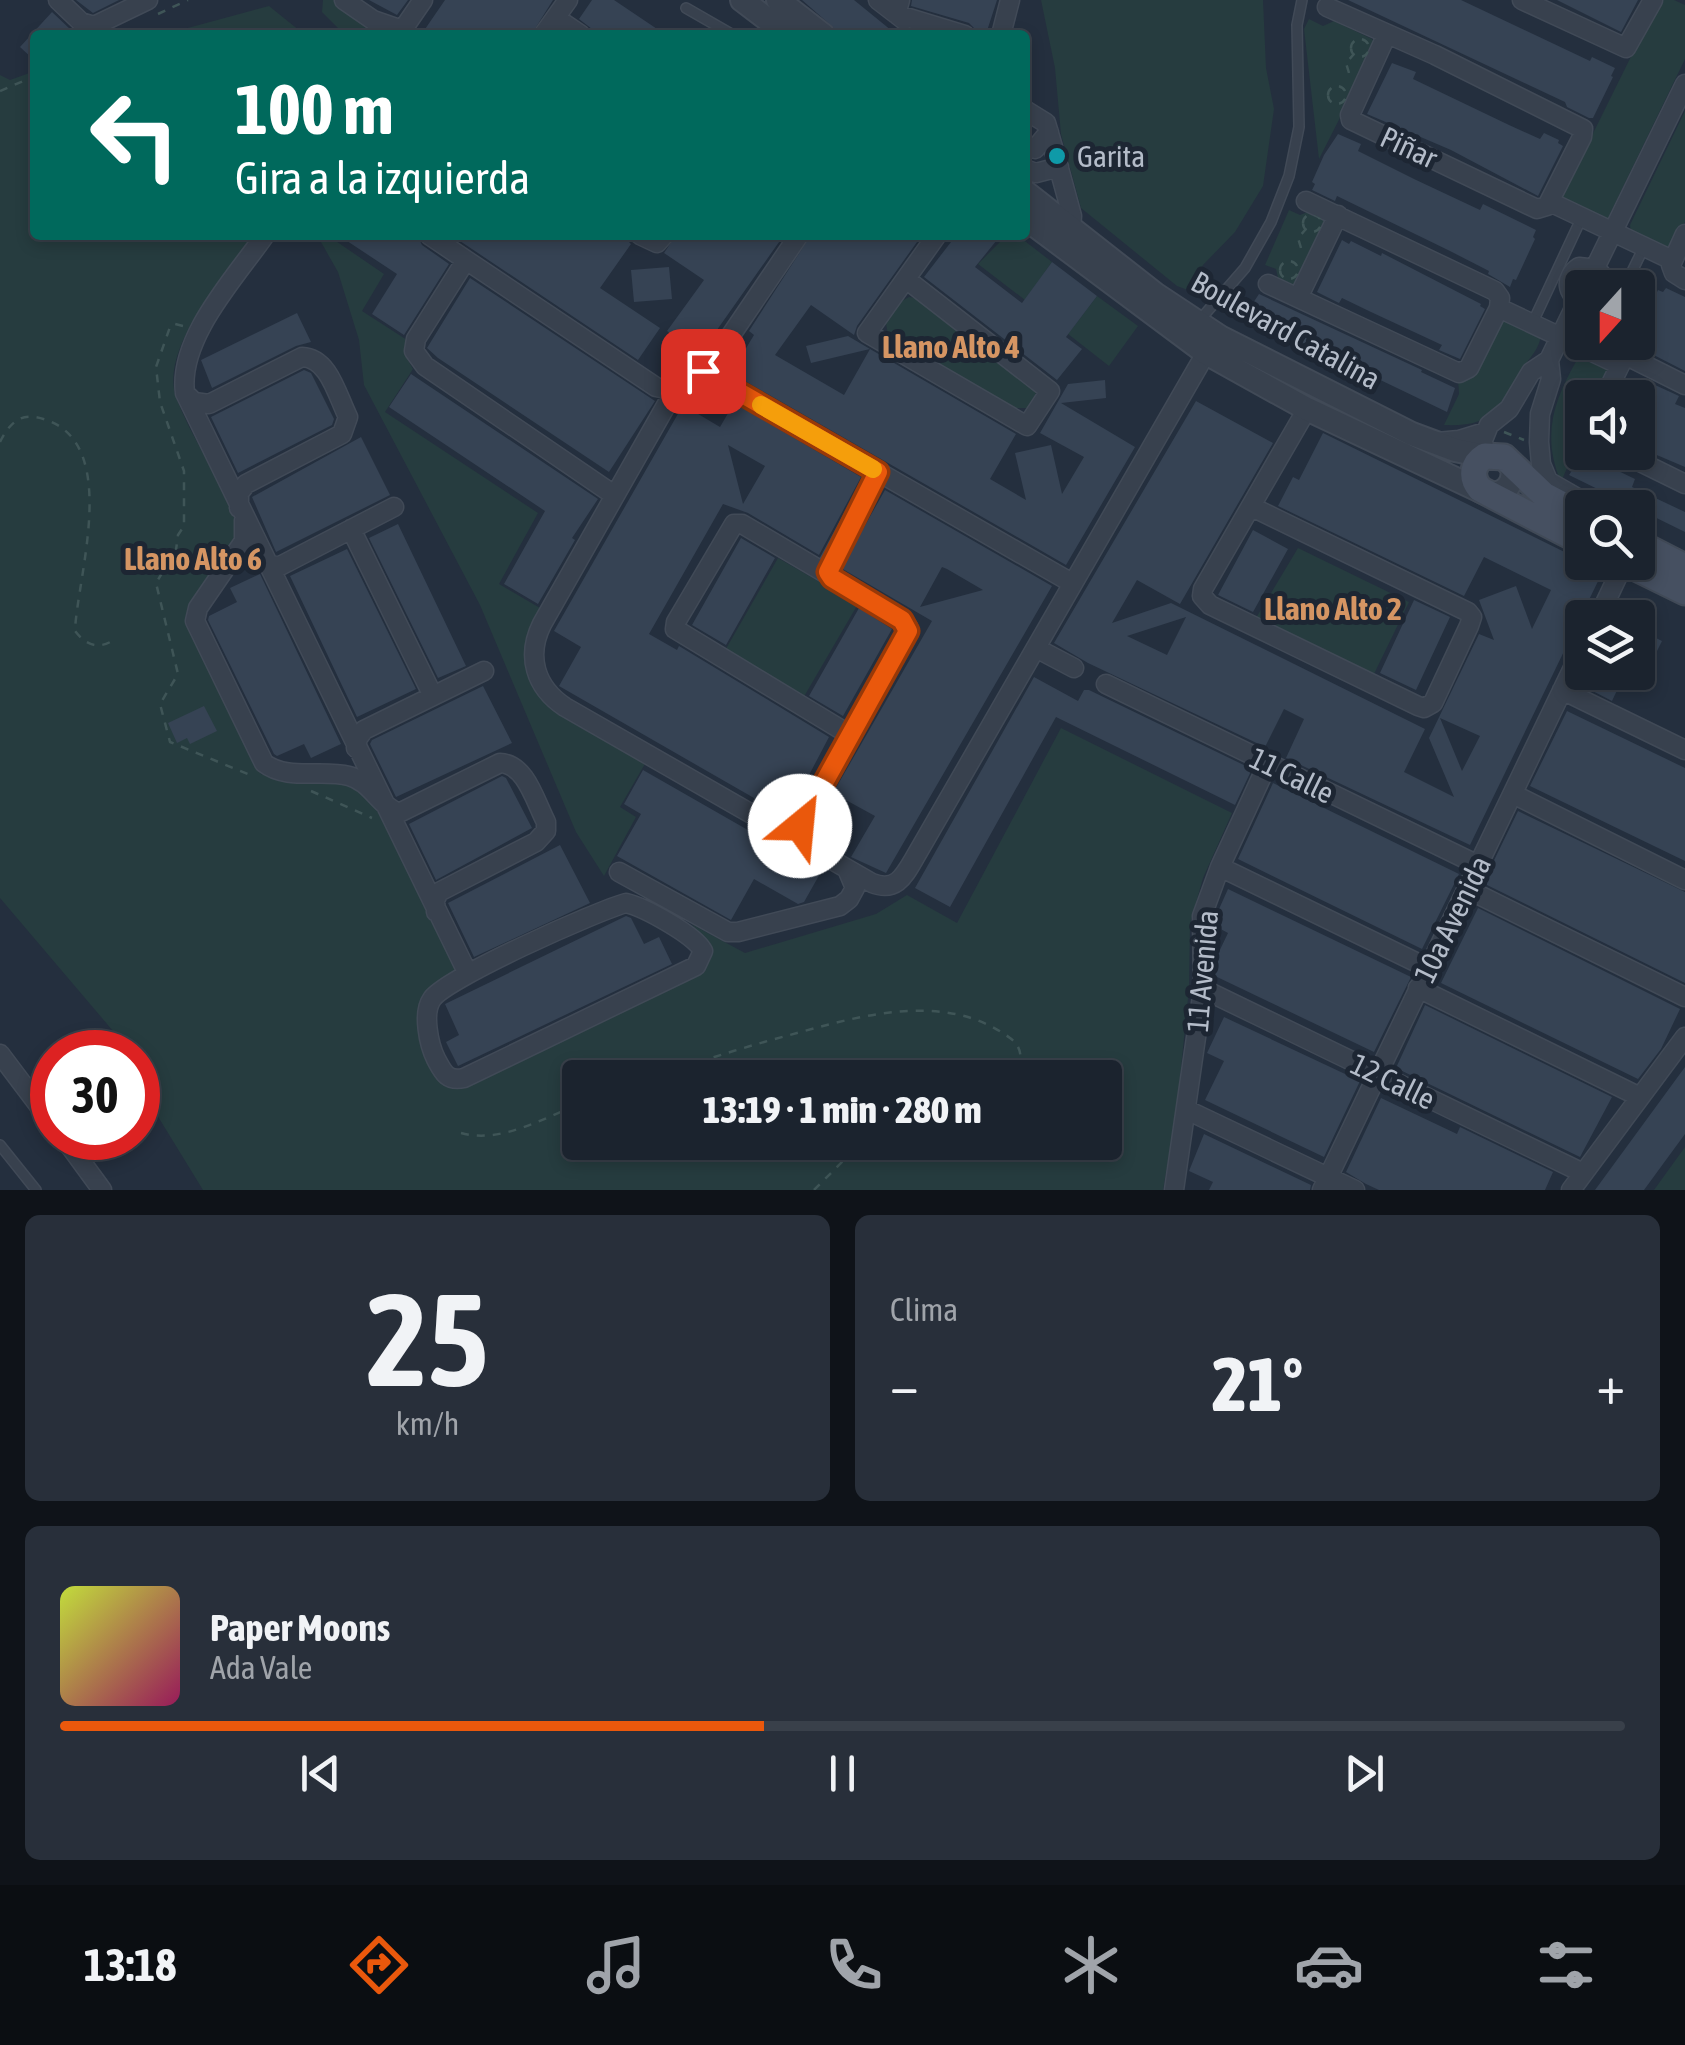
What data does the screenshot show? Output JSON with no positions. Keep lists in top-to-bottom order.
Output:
{
  "streets": {
    "street": [
      "Piñar",
      "Boulevard Catalina",
      "11 Calle",
      "10a Avenida",
      "11 Avenida",
      "12 Calle"
    ]
  },
  "crossings": [
    ["11 Calle", "10a Avenida"],
    ["11 Calle", "11 Avenida"],
    ["10a Avenida", "12 Calle"],
    ["11 Avenida", "12 Calle"]
  ],
  "districts": ["Llano Alto 4", "Llano Alto 6", "Llano Alto 2"],
  "places": ["Garita"],
  "north": "bottom",
  "page": {
    "turn": ["100 m", "Gira a la izquierda"],
    "limit": "30",
    "trip": "13:19 · 1 min · 280 m",
    "tile": [
      ["25", "km/h"],
      "Clima"
    ],
    "heat": ["−", "21°", "+"],
    "song": ["Paper Moons", "Ada Vale"],
    "tabs": "13:18"
  }
}
